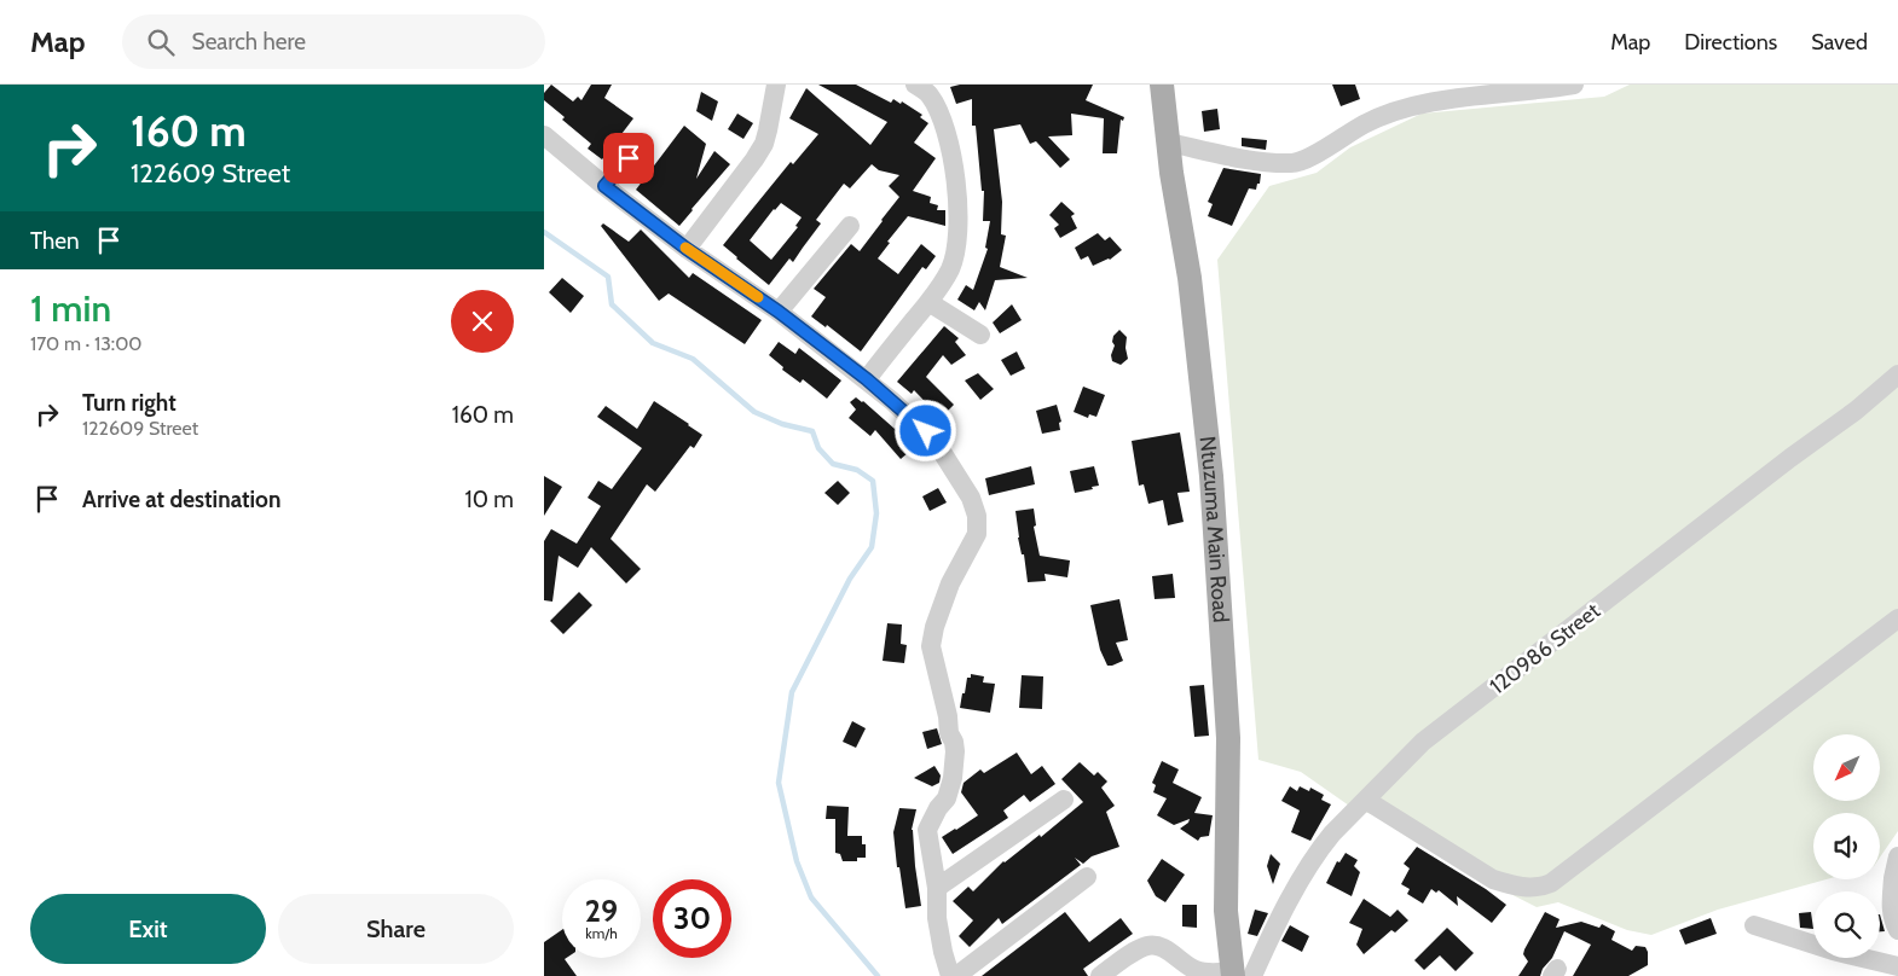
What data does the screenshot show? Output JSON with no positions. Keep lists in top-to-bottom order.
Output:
{
  "streets": {
    "main road": ["Ntuzuma Main Road"],
    "street": ["120986 Street"]
  },
  "crossings": [
    ["Ntuzuma Main Road", "120986 Street"]
  ],
  "north": "bottom left",
  "page": {
    "header": "Map",
    "search": "Search here",
    "nav": ["Map", "Directions", "Saved"],
    "turn": ["160 m", "122609 Street"],
    "then": "Then",
    "heading": ["1 min", "170 m · 13:00"],
    "list": [
      {
        "name": "Turn right",
        "note": "122609 Street",
        "value": "160 m"
      },
      {
        "name": "Arrive at destination",
        "value": "10 m"
      }
    ],
    "speed": "29 km/h",
    "limit": "30",
    "buttons": ["Exit", "Share"]
  }
}
